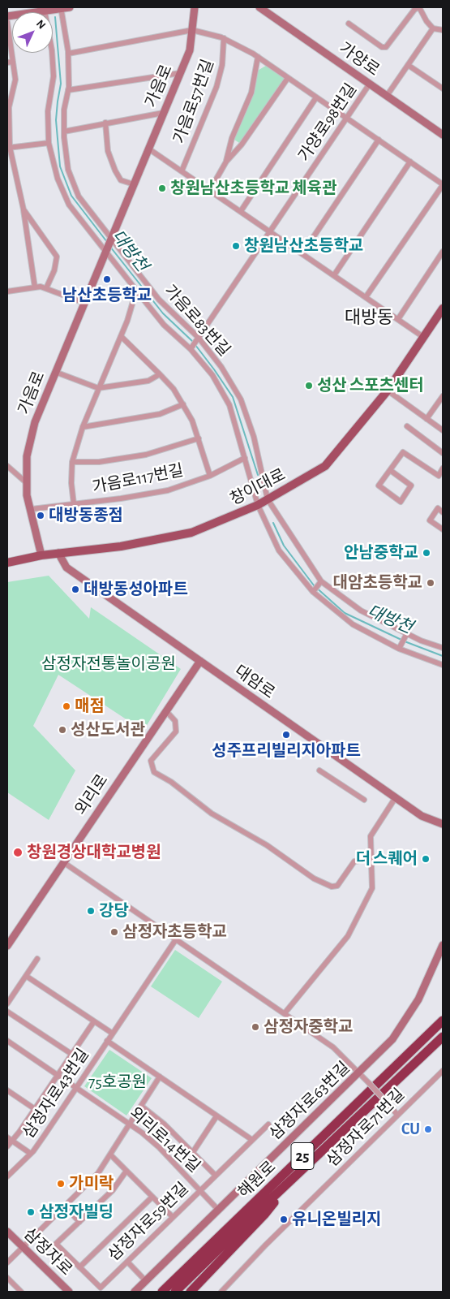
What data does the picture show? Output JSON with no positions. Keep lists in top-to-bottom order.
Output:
{
  "streets": {
    "highway": ["25", "해원로"],
    "main road": ["창이대로"],
    "street": [
      "가양로",
      "가음로",
      "가음로57번길",
      "가양로98번길",
      "가음로83번길",
      "가음로117번길",
      "대암로",
      "외리로",
      "삼정자로43번길",
      "삼정자로63번길",
      "삼정자로71번길",
      "외리로14번길",
      "삼정자로59번길",
      "삼정자로"
    ]
  },
  "crossings": [
    ["가양로", "가양로98번길"],
    ["가음로", "가음로83번길"],
    ["가음로", "가음로117번길"],
    ["가음로", "창이대로"],
    ["가양로98번길", "가음로83번길"],
    ["가음로83번길", "창이대로"],
    ["창이대로", "대암로"],
    ["대암로", "외리로"],
    ["삼정자로43번길", "외리로14번길"],
    ["삼정자로43번길", "삼정자로59번길"],
    ["삼정자로63번길", "외리로14번길"],
    ["외리로14번길", "삼정자로59번길"]
  ],
  "districts": ["대방동"],
  "water": ["대방천"],
  "parks": ["삼정자전통놀이공원", "75호공원"],
  "places": [
    "창원남산초등학교 체육관",
    "창원남산초등학교",
    "남산초등학교",
    "성산 스포츠센터",
    "대방동종점",
    "안남중학교",
    "대암초등학교",
    "대방동성아파트",
    "매점",
    "성산도서관",
    "성주프리빌리지아파트",
    "창원경상대학교병원",
    "더 스퀘어",
    "강당",
    "삼정자초등학교",
    "삼정자중학교",
    "CU",
    "가미락",
    "삼정자빌딩",
    "유니온빌리지"
  ],
  "north": "top right"
}
